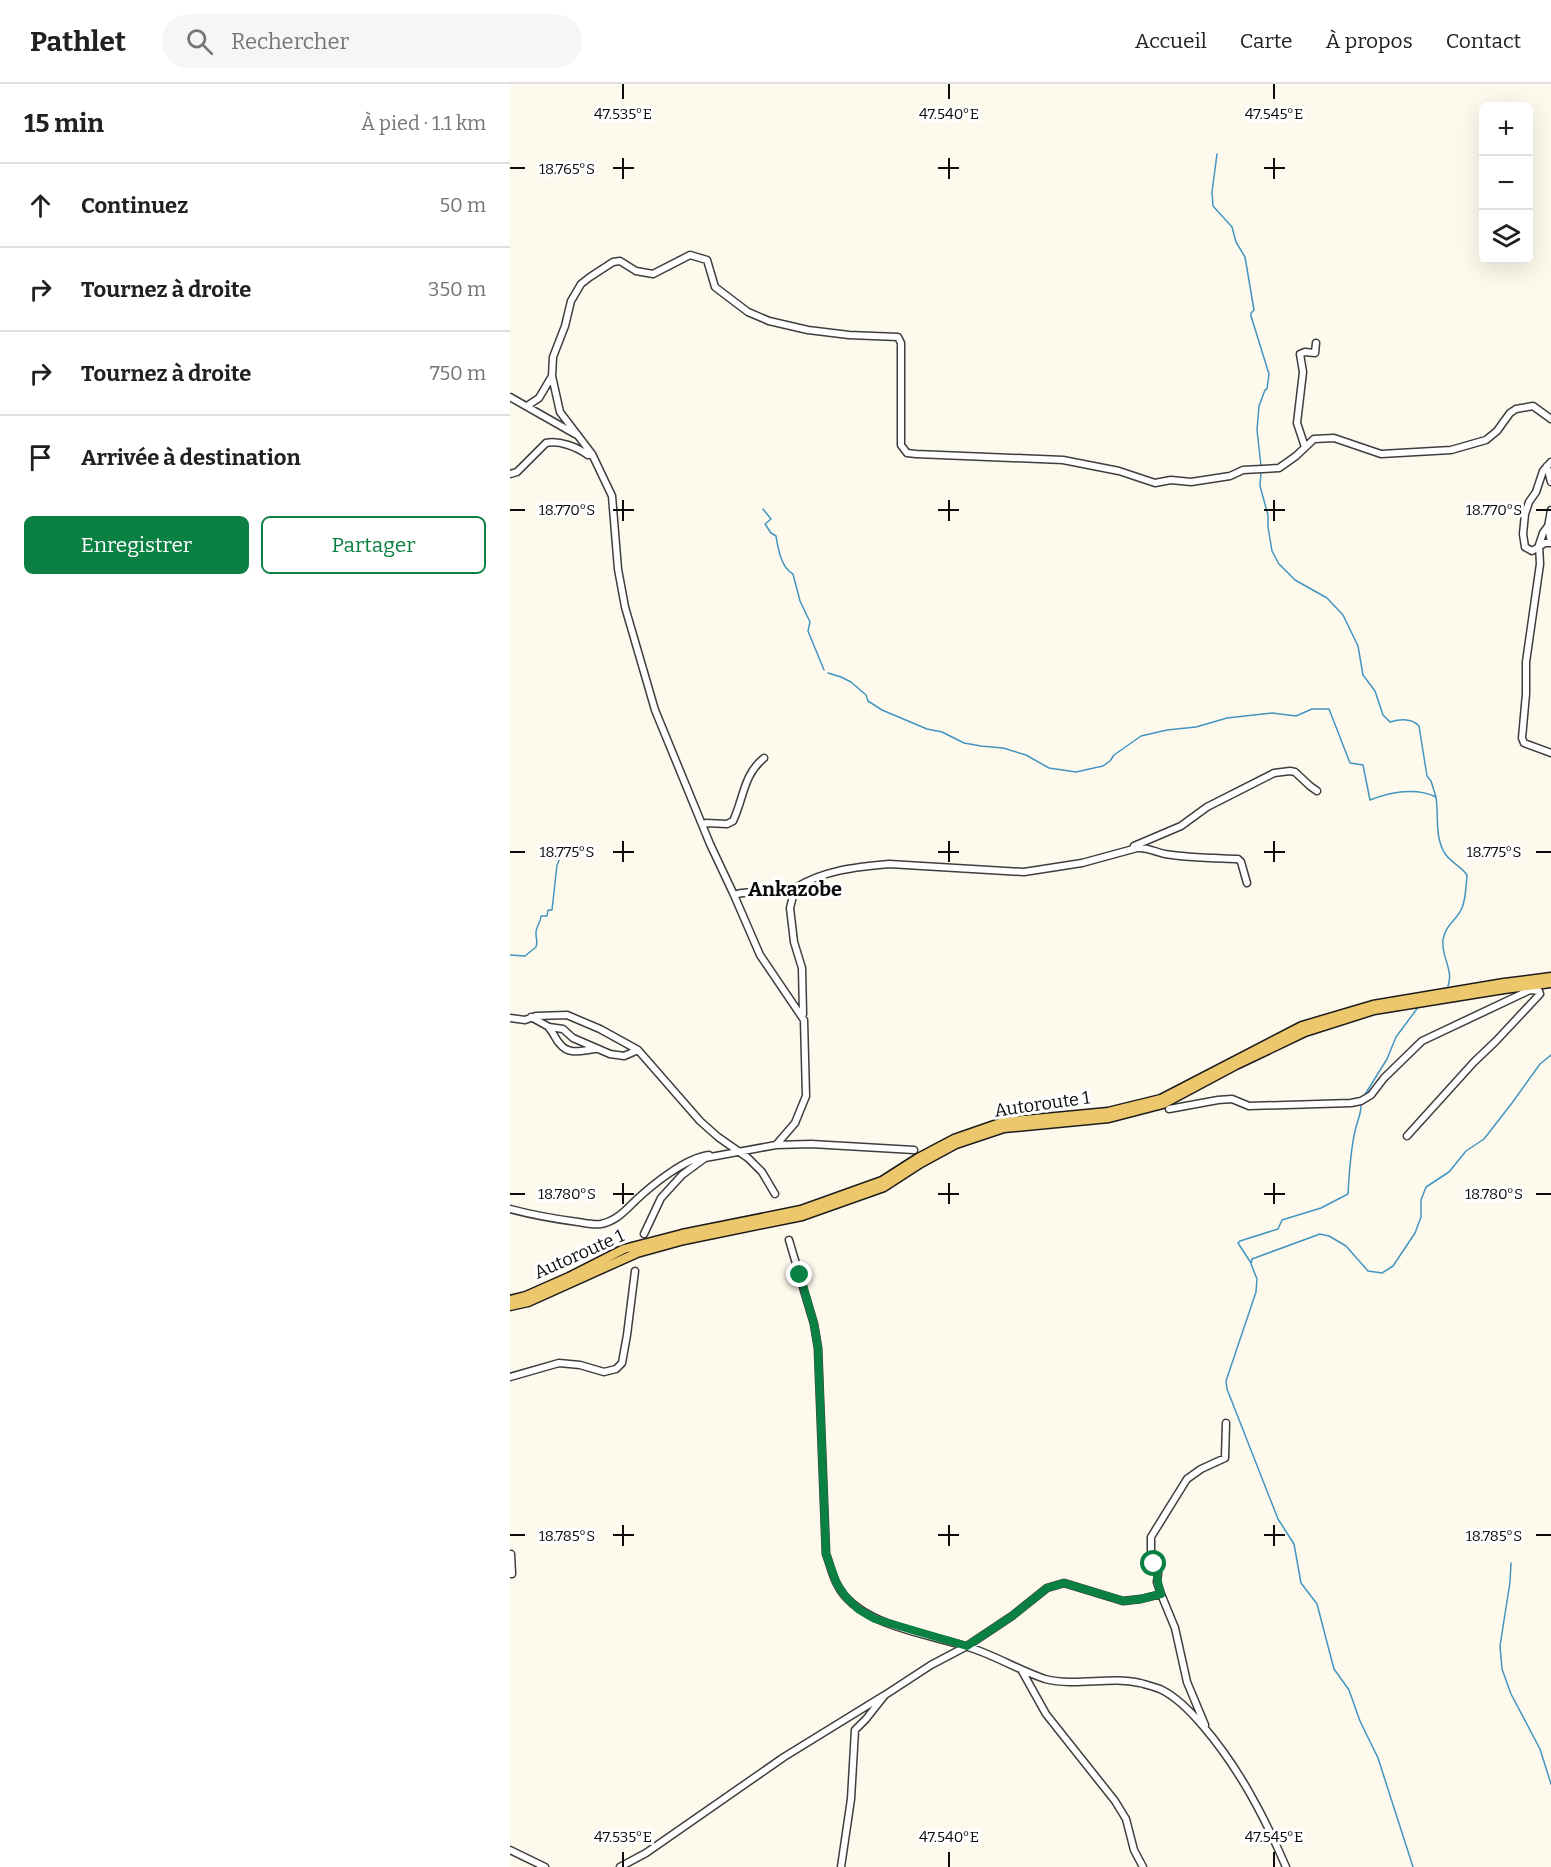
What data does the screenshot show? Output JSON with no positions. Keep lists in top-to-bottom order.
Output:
{
  "streets": {
    "main road": ["Autoroute 1"]
  },
  "districts": ["Ankazobe"],
  "page": {
    "header": "Pathlet",
    "search": "Rechercher",
    "nav": [
      "Accueil",
      "Carte",
      "À propos",
      "Contact"
    ],
    "heading": ["15 min", "À pied · 1.1 km"],
    "map_buttons": ["+", "−"],
    "list": [
      ["Continuez", "50 m"],
      ["Tournez à droite", "350 m"],
      ["Tournez à droite", "750 m"],
      "Arrivée à destination"
    ],
    "buttons": ["Enregistrer", "Partager"]
  },
  "coordinates": [
    "47.535°E",
    "47.540°E",
    "47.545°E",
    "18.765°S",
    "18.770°S",
    "18.775°S",
    "18.780°S",
    "18.785°S"
  ]
}
